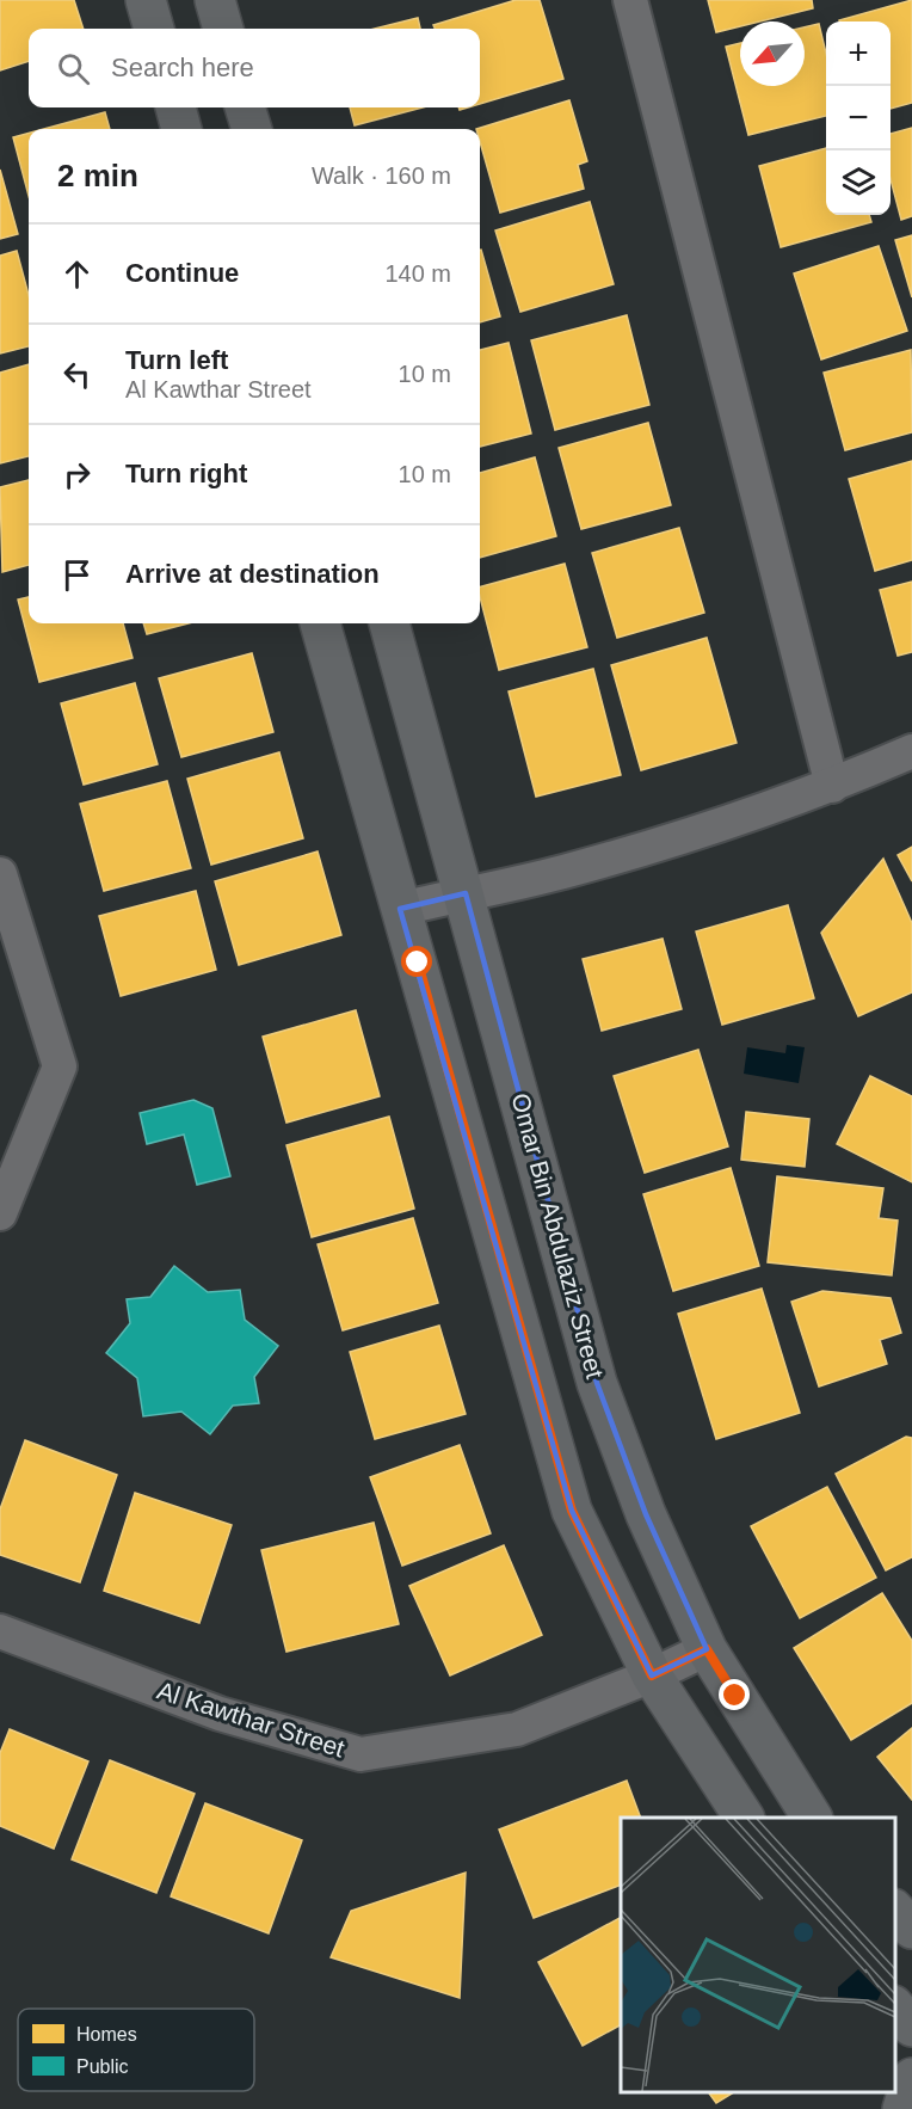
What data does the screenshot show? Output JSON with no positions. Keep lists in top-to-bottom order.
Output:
{
  "streets": {
    "street": ["Omar Bin Abdulaziz Street", "Al Kawthar Street"]
  },
  "crossings": [
    ["Omar Bin Abdulaziz Street", "Al Kawthar Street"]
  ],
  "legend": ["Homes", "Public"],
  "north": "bottom left",
  "page": {
    "map_buttons": ["+", "−"],
    "search": "Search here",
    "heading": ["2 min", "Walk · 160 m"],
    "list": [
      ["Continue", "140 m"],
      ["Turn left", "Al Kawthar Street", "10 m"],
      ["Turn right", "10 m"],
      "Arrive at destination"
    ]
  }
}
